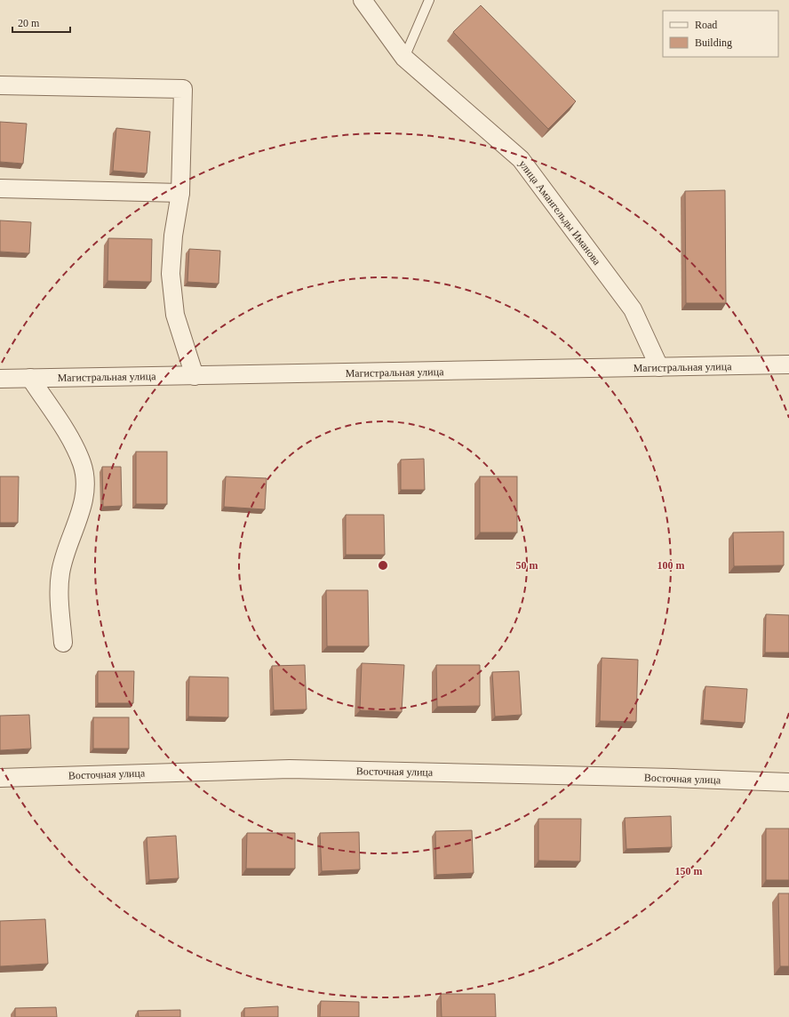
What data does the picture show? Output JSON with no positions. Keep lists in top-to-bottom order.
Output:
{
  "streets": {
    "street": ["улица Амангельды Иманова", "Магистральная улица", "Восточная улица"]
  },
  "crossings": [
    ["улица Амангельды Иманова", "Магистральная улица"]
  ],
  "legend": ["Road", "Building"],
  "scale_bar": "20 m",
  "rings": ["50 m", "100 m", "150 m"]
}
